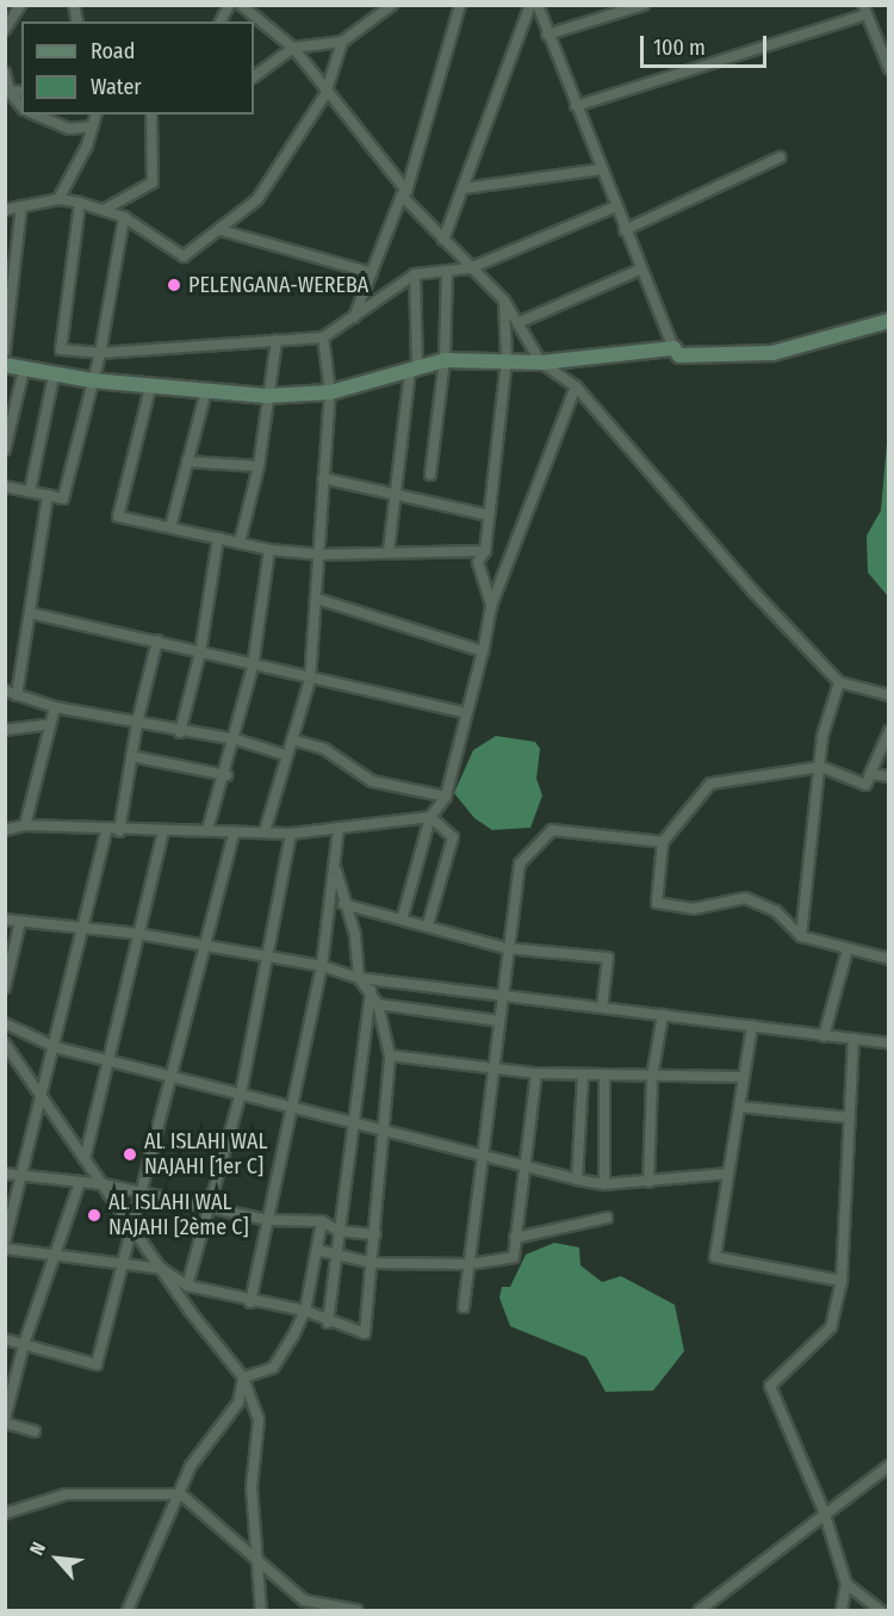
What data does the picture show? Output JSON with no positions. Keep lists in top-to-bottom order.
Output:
{
  "places": ["PELENGANA-WEREBA", "AL ISLAHI WAL NAJAHI [1er C]", "AL ISLAHI WAL NAJAHI [2ème C]"],
  "legend": ["Road", "Water"],
  "scale_bar": "100 m",
  "north": "top left"
}
